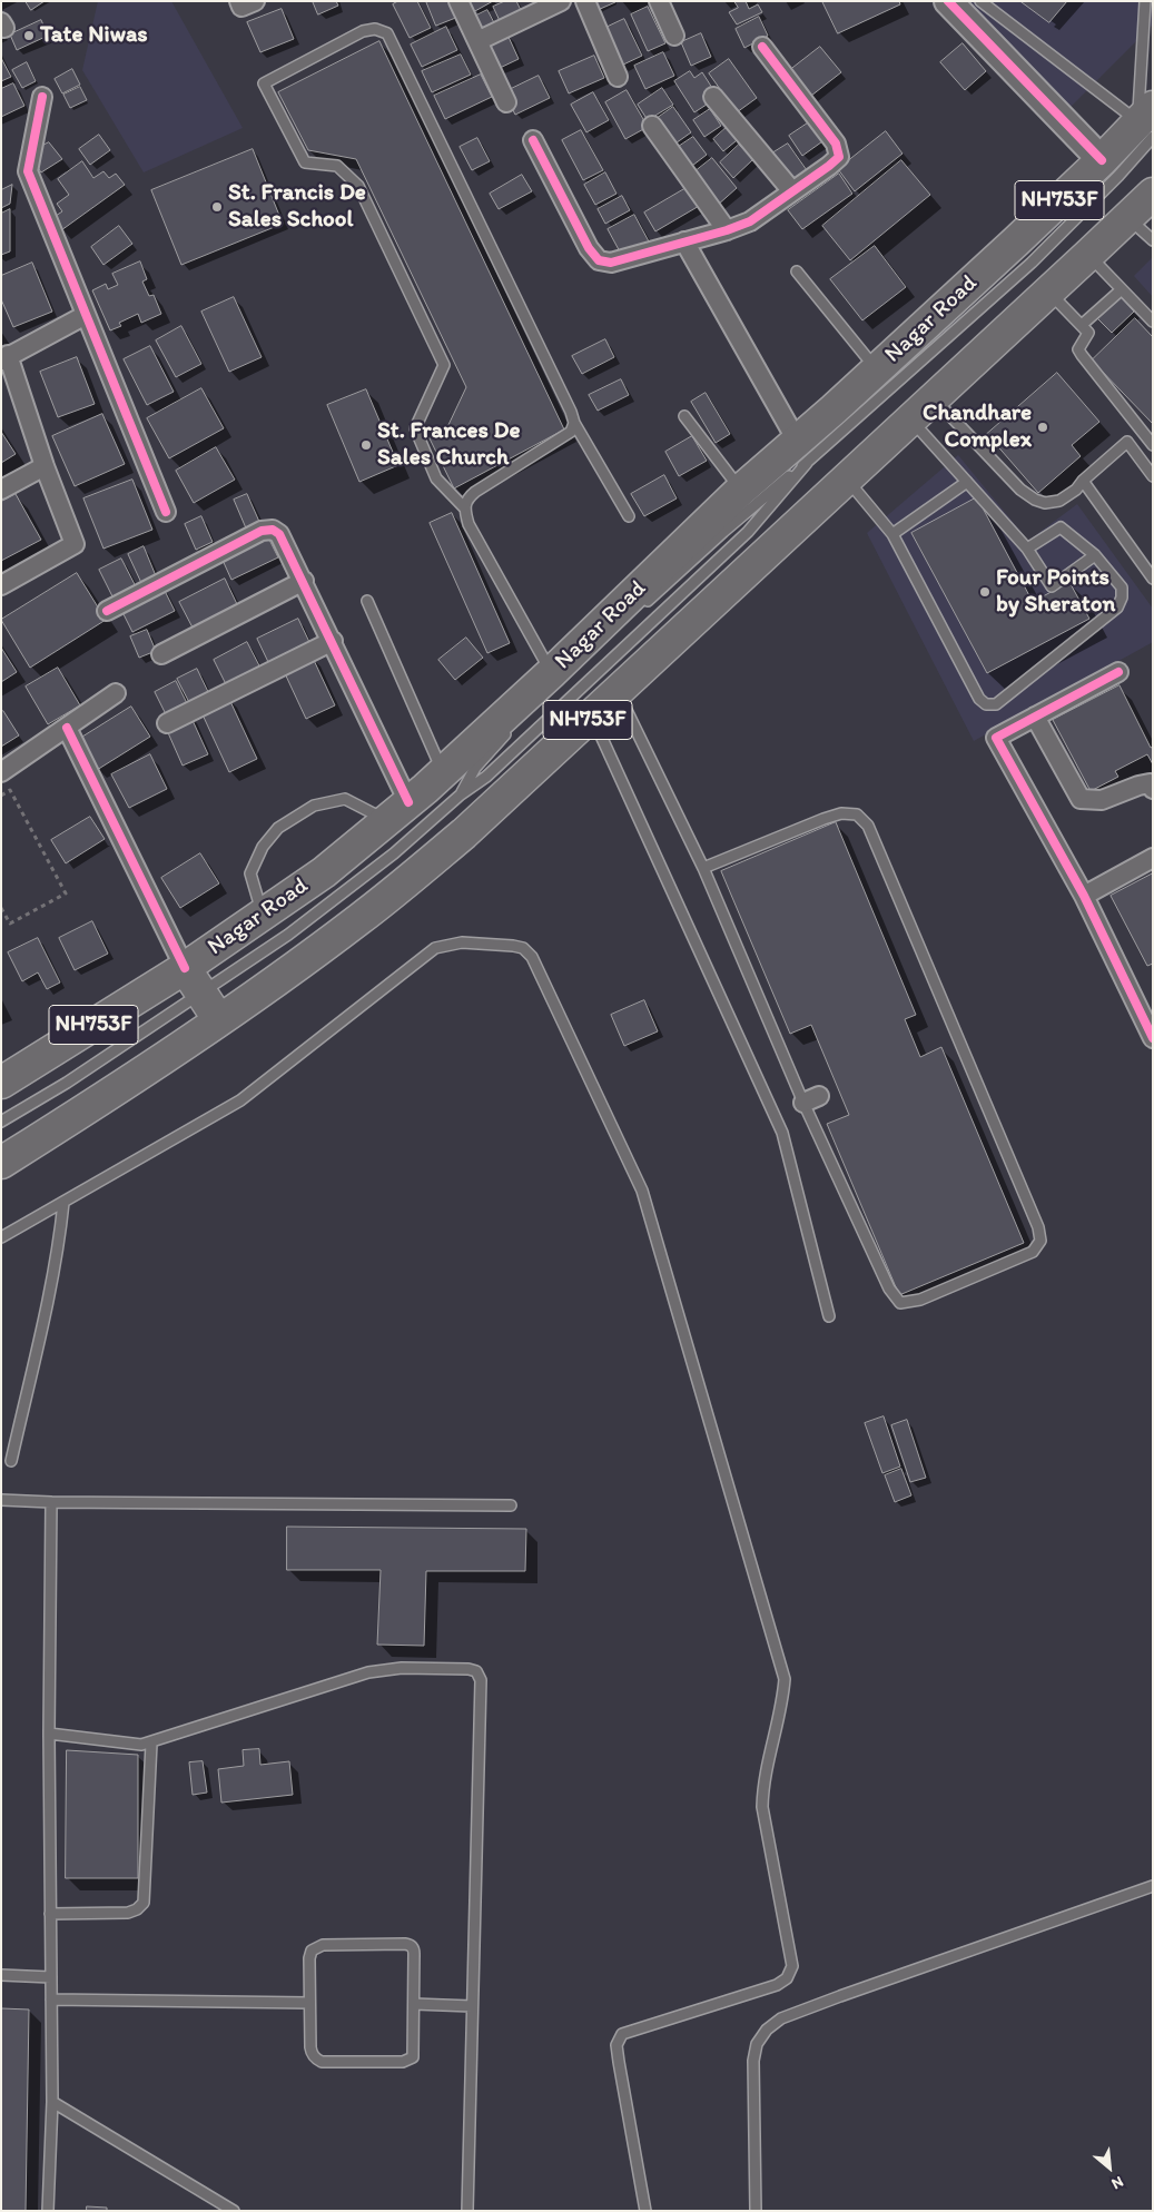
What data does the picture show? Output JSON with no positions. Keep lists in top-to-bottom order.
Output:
{
  "streets": {
    "highway": ["NH753F", "Nagar Road"]
  },
  "places": [
    "Tate Niwas",
    "St. Francis De Sales School",
    "Chandhare Complex",
    "St. Frances De Sales Church",
    "Four Points by Sheraton"
  ],
  "north": "bottom right"
}
